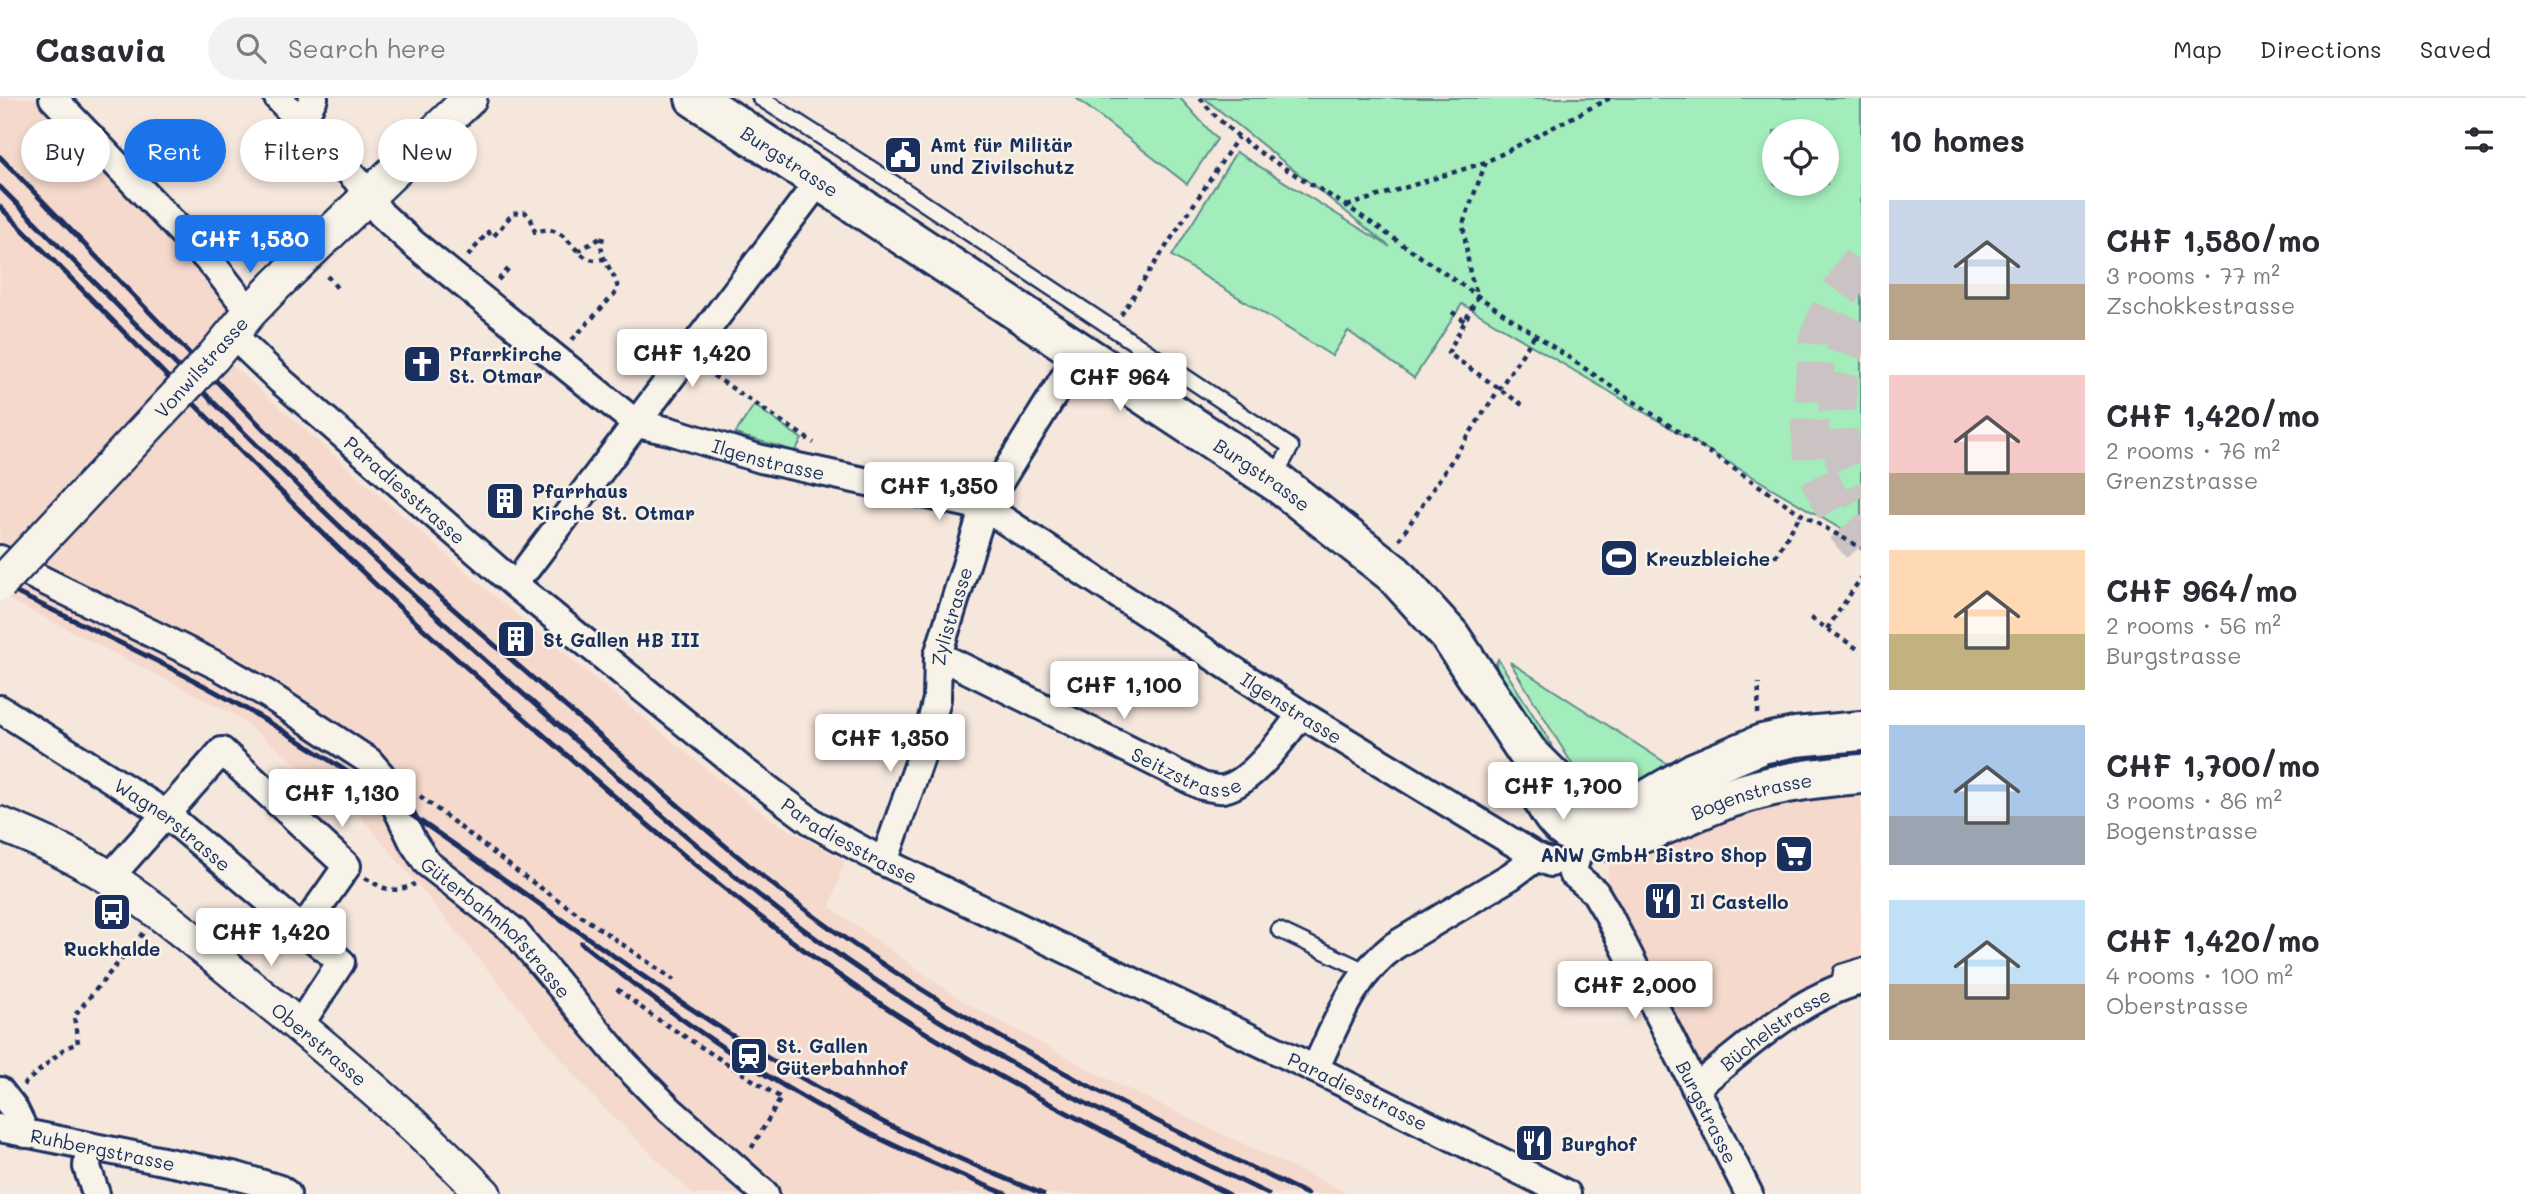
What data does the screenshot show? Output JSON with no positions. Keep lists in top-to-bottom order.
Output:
{
  "streets": {
    "main road": ["Burgstrasse", "Bogenstrasse"],
    "street": [
      "Vonwilstrasse",
      "Ilgenstrasse",
      "Paradiesstrasse",
      "Zylistrasse",
      "Seitzstrasse",
      "Wagnerstrasse",
      "Güterbahnhofstrasse",
      "Büchelstrasse",
      "Oberstrasse",
      "Ruhbergstrasse"
    ]
  },
  "crossings": [
    ["Burgstrasse", "Zylistrasse"],
    ["Burgstrasse", "Bogenstrasse"],
    ["Burgstrasse", "Büchelstrasse"],
    ["Vonwilstrasse", "Ilgenstrasse"],
    ["Vonwilstrasse", "Paradiesstrasse"],
    ["Ilgenstrasse", "Zylistrasse"],
    ["Ilgenstrasse", "Seitzstrasse"],
    ["Paradiesstrasse", "Zylistrasse"],
    ["Zylistrasse", "Seitzstrasse"],
    ["Wagnerstrasse", "Oberstrasse"]
  ],
  "places": {
    "public building": ["Amt für Militär und Zivilschutz"],
    "church": ["Pfarrkirche St. Otmar"],
    "building": ["Pfarrhaus Kirche St. Otmar", "St Gallen HB III"],
    "sports": ["Kreuzbleiche"],
    "supermarket": ["ANW GmbH Bistro Shop"],
    "restaurant": ["Il Castello", "Burghof"],
    "bus stop": ["Ruckhalde"],
    "station": ["St. Gallen Güterbahnhof"]
  },
  "page": {
    "header": "Casavia",
    "search": "Search here",
    "nav": ["Map", "Directions", "Saved"],
    "heading": "10 homes",
    "chip": [
      "Buy",
      "Rent",
      "Filters",
      "New"
    ],
    "list": [
      {
        "name": "CHF 1,580/mo",
        "note": "3 rooms · 77 m² · Zschokkestrasse"
      },
      {
        "name": "CHF 1,420/mo",
        "note": "2 rooms · 76 m² · Grenzstrasse"
      },
      {
        "name": "CHF 964/mo",
        "note": "2 rooms · 56 m² · Burgstrasse"
      },
      {
        "name": "CHF 1,700/mo",
        "note": "3 rooms · 86 m² · Bogenstrasse"
      },
      {
        "name": "CHF 1,420/mo",
        "note": "4 rooms · 100 m² · Oberstrasse"
      }
    ],
    "price": [
      "CHF 1,580",
      "CHF 1,420",
      "CHF 964",
      "CHF 1,350",
      "CHF 1,100",
      "CHF 1,350",
      "CHF 1,700",
      "CHF 1,130",
      "CHF 1,420",
      "CHF 2,000"
    ]
  }
}
